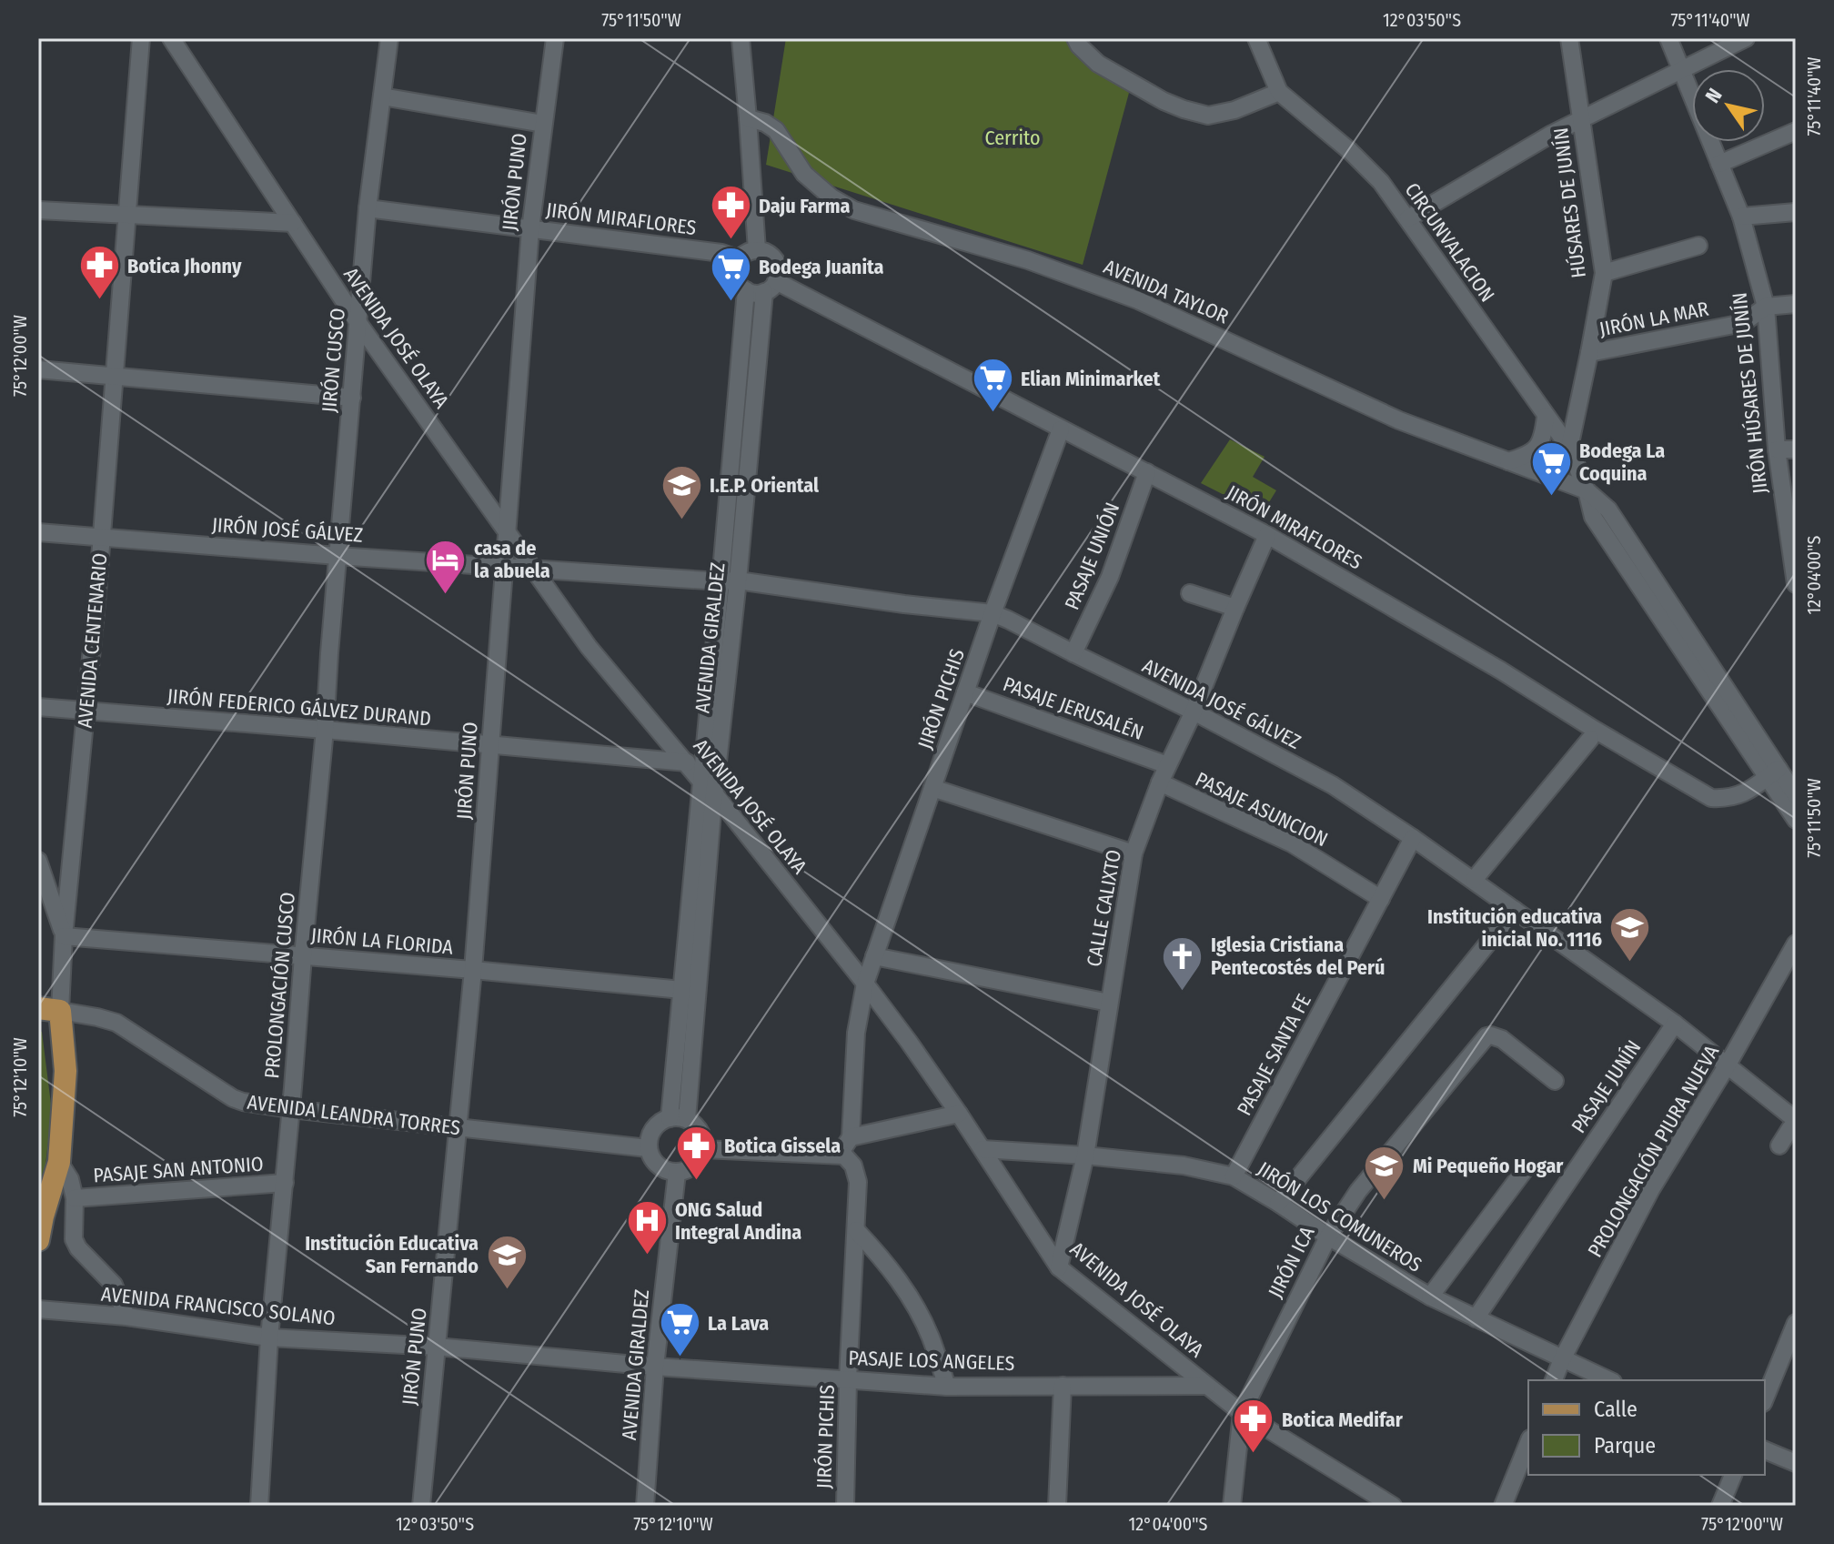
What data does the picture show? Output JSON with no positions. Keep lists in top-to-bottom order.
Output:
{
  "streets": {
    "main road": ["AVENIDA CENTENARIO"],
    "street": [
      "JIRÓN PUNO",
      "HÚSARES DE JUNÍN",
      "JIRÓN MIRAFLORES",
      "CIRCUNVALACION",
      "AVENIDA TAYLOR",
      "JIRÓN LA MAR",
      "AVENIDA JOSÉ OLAYA",
      "JIRÓN CUSCO",
      "JIRÓN HÚSARES DE JUNÍN",
      "JIRÓN JOSÉ GÁLVEZ",
      "PASAJE UNIÓN",
      "AVENIDA GIRALDEZ",
      "JIRÓN PICHIS",
      "AVENIDA JOSÉ GÁLVEZ",
      "JIRÓN FEDERICO GÁLVEZ DURAND",
      "PASAJE JERUSALÉN",
      "PASAJE ASUNCION",
      "CALLE CALIXTO",
      "JIRÓN LA FLORIDA",
      "PROLONGACIÓN CUSCO",
      "PASAJE SANTA FE",
      "PASAJE JUNÍN",
      "AVENIDA LEANDRA TORRES",
      "PROLONGACIÓN PIURA NUEVA",
      "PASAJE SAN ANTONIO",
      "JIRÓN LOS COMUNEROS",
      "JIRÓN ICA",
      "AVENIDA FRANCISCO SOLANO",
      "PASAJE LOS ANGELES"
    ]
  },
  "crossings": [
    ["JIRÓN PUNO", "JIRÓN MIRAFLORES"],
    ["JIRÓN PUNO", "AVENIDA JOSÉ OLAYA"],
    ["JIRÓN PUNO", "JIRÓN JOSÉ GÁLVEZ"],
    ["JIRÓN PUNO", "JIRÓN FEDERICO GÁLVEZ DURAND"],
    ["JIRÓN PUNO", "JIRÓN LA FLORIDA"],
    ["JIRÓN PUNO", "AVENIDA LEANDRA TORRES"],
    ["JIRÓN PUNO", "AVENIDA FRANCISCO SOLANO"],
    ["HÚSARES DE JUNÍN", "CIRCUNVALACION"],
    ["HÚSARES DE JUNÍN", "JIRÓN LA MAR"],
    ["JIRÓN MIRAFLORES", "CIRCUNVALACION"],
    ["JIRÓN MIRAFLORES", "JIRÓN CUSCO"],
    ["JIRÓN MIRAFLORES", "PASAJE UNIÓN"],
    ["JIRÓN MIRAFLORES", "AVENIDA GIRALDEZ"],
    ["JIRÓN MIRAFLORES", "JIRÓN PICHIS"],
    ["JIRÓN MIRAFLORES", "CALLE CALIXTO"],
    ["CIRCUNVALACION", "AVENIDA TAYLOR"],
    ["JIRÓN LA MAR", "JIRÓN HÚSARES DE JUNÍN"],
    ["AVENIDA JOSÉ OLAYA", "JIRÓN CUSCO"],
    ["AVENIDA JOSÉ OLAYA", "JIRÓN JOSÉ GÁLVEZ"],
    ["AVENIDA JOSÉ OLAYA", "AVENIDA GIRALDEZ"],
    ["AVENIDA JOSÉ OLAYA", "JIRÓN PICHIS"],
    ["AVENIDA JOSÉ OLAYA", "AVENIDA JOSÉ GÁLVEZ"],
    ["AVENIDA JOSÉ OLAYA", "JIRÓN FEDERICO GÁLVEZ DURAND"],
    ["AVENIDA JOSÉ OLAYA", "CALLE CALIXTO"],
    ["AVENIDA JOSÉ OLAYA", "JIRÓN LOS COMUNEROS"],
    ["AVENIDA JOSÉ OLAYA", "JIRÓN ICA"],
    ["AVENIDA JOSÉ OLAYA", "PASAJE LOS ANGELES"],
    ["JIRÓN CUSCO", "JIRÓN JOSÉ GÁLVEZ"],
    ["JIRÓN CUSCO", "PROLONGACIÓN CUSCO"],
    ["JIRÓN JOSÉ GÁLVEZ", "AVENIDA CENTENARIO"],
    ["JIRÓN JOSÉ GÁLVEZ", "AVENIDA JOSÉ GÁLVEZ"],
    ["JIRÓN JOSÉ GÁLVEZ", "PROLONGACIÓN CUSCO"],
    ["PASAJE UNIÓN", "AVENIDA JOSÉ GÁLVEZ"],
    ["AVENIDA GIRALDEZ", "AVENIDA JOSÉ GÁLVEZ"],
    ["AVENIDA GIRALDEZ", "JIRÓN LA FLORIDA"],
    ["AVENIDA GIRALDEZ", "AVENIDA LEANDRA TORRES"],
    ["AVENIDA GIRALDEZ", "AVENIDA FRANCISCO SOLANO"],
    ["AVENIDA GIRALDEZ", "PASAJE LOS ANGELES"],
    ["AVENIDA CENTENARIO", "JIRÓN FEDERICO GÁLVEZ DURAND"],
    ["AVENIDA CENTENARIO", "JIRÓN LA FLORIDA"],
    ["AVENIDA CENTENARIO", "AVENIDA LEANDRA TORRES"],
    ["JIRÓN PICHIS", "AVENIDA JOSÉ GÁLVEZ"],
    ["JIRÓN PICHIS", "PASAJE JERUSALÉN"],
    ["JIRÓN PICHIS", "PASAJE LOS ANGELES"],
    ["AVENIDA JOSÉ GÁLVEZ", "CALLE CALIXTO"],
    ["AVENIDA JOSÉ GÁLVEZ", "PASAJE SANTA FE"],
    ["AVENIDA JOSÉ GÁLVEZ", "PASAJE JUNÍN"],
    ["AVENIDA JOSÉ GÁLVEZ", "PROLONGACIÓN PIURA NUEVA"],
    ["JIRÓN FEDERICO GÁLVEZ DURAND", "PROLONGACIÓN CUSCO"],
    ["PASAJE JERUSALÉN", "CALLE CALIXTO"],
    ["PASAJE ASUNCION", "CALLE CALIXTO"],
    ["PASAJE ASUNCION", "PASAJE SANTA FE"],
    ["CALLE CALIXTO", "JIRÓN LOS COMUNEROS"],
    ["JIRÓN LA FLORIDA", "PROLONGACIÓN CUSCO"],
    ["PROLONGACIÓN CUSCO", "AVENIDA LEANDRA TORRES"],
    ["PROLONGACIÓN CUSCO", "PASAJE SAN ANTONIO"],
    ["PROLONGACIÓN CUSCO", "AVENIDA FRANCISCO SOLANO"],
    ["PASAJE SANTA FE", "JIRÓN LOS COMUNEROS"],
    ["PASAJE JUNÍN", "JIRÓN LOS COMUNEROS"],
    ["PROLONGACIÓN PIURA NUEVA", "JIRÓN LOS COMUNEROS"],
    ["JIRÓN LOS COMUNEROS", "JIRÓN ICA"],
    ["AVENIDA FRANCISCO SOLANO", "PASAJE LOS ANGELES"]
  ],
  "parks": ["Cerrito"],
  "places": {
    "pharmacy": [
      "Daju Farma",
      "Botica Jhonny",
      "Botica Gissela",
      "Botica Medifar"
    ],
    "supermarket": [
      "Bodega Juanita",
      "Elian Minimarket",
      "Bodega La Coquina",
      "La Lava"
    ],
    "school or university": [
      "I.E.P. Oriental",
      "Institución educativa inicial No. 1116",
      "Mi Pequeño Hogar",
      "Institución Educativa San Fernando"
    ],
    "hotel": ["casa de la abuela"],
    "church": ["Iglesia Cristiana Pentecostés del Perú"],
    "hospital": ["ONG Salud Integral Andina"]
  },
  "legend": ["Calle", "Parque"],
  "north": "top left",
  "coordinates": [
    "75°11'50\"W",
    "12°03'50\"S",
    "75°11'40\"W",
    "75°12'00\"W",
    "12°04'00\"S",
    "75°12'10\"W"
  ]
}
